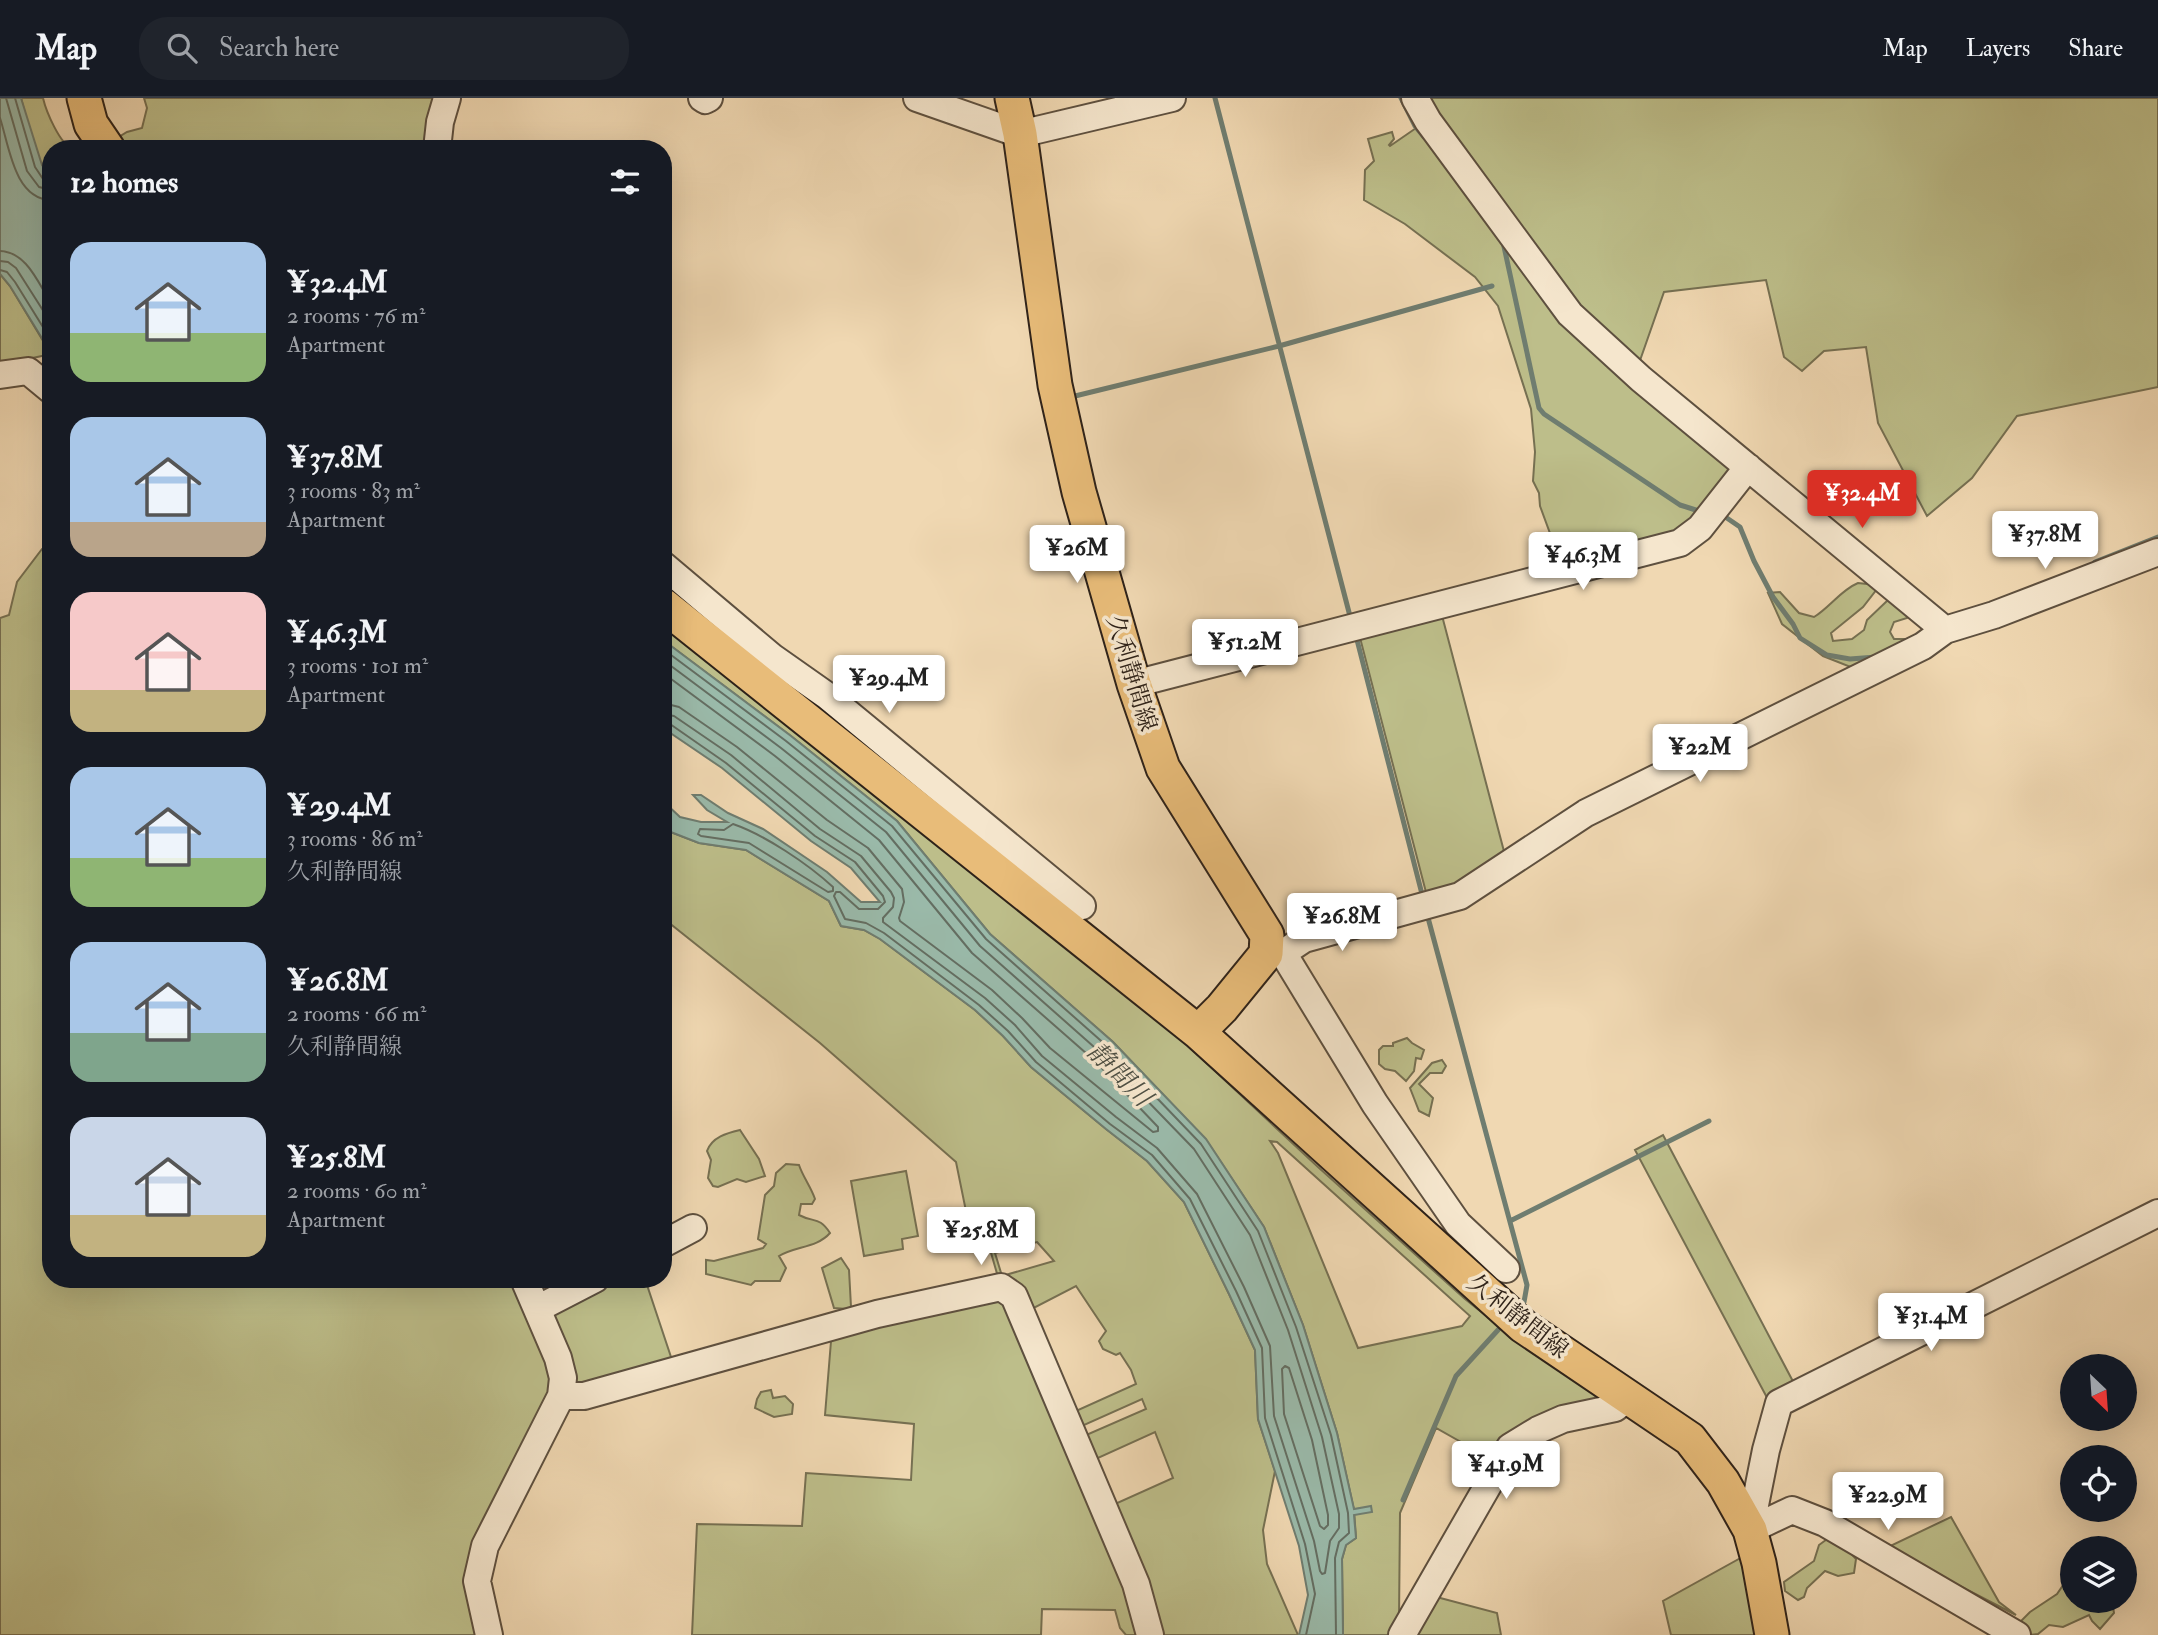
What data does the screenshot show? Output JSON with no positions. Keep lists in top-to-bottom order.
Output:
{
  "streets": {
    "main road": ["久利静間線"]
  },
  "water": ["静間川"],
  "north": "bottom right",
  "page": {
    "header": "Map",
    "search": "Search here",
    "nav": ["Map", "Layers", "Share"],
    "heading": "12 homes",
    "list": [
      {
        "name": "¥32.4M",
        "note": "2 rooms · 76 m² · Apartment"
      },
      {
        "name": "¥37.8M",
        "note": "3 rooms · 83 m² · Apartment"
      },
      {
        "name": "¥46.3M",
        "note": "3 rooms · 101 m² · Apartment"
      },
      {
        "name": "¥29.4M",
        "note": "3 rooms · 86 m² · 久利静間線"
      },
      {
        "name": "¥26.8M",
        "note": "2 rooms · 66 m² · 久利静間線"
      },
      {
        "name": "¥25.8M",
        "note": "2 rooms · 60 m² · Apartment"
      }
    ],
    "price": [
      "¥32.4M",
      "¥37.8M",
      "¥26M",
      "¥46.3M",
      "¥51.2M",
      "¥29.4M",
      "¥22M",
      "¥26.8M",
      "¥25.8M",
      "¥31.4M",
      "¥41.9M",
      "¥22.9M"
    ]
  }
}
